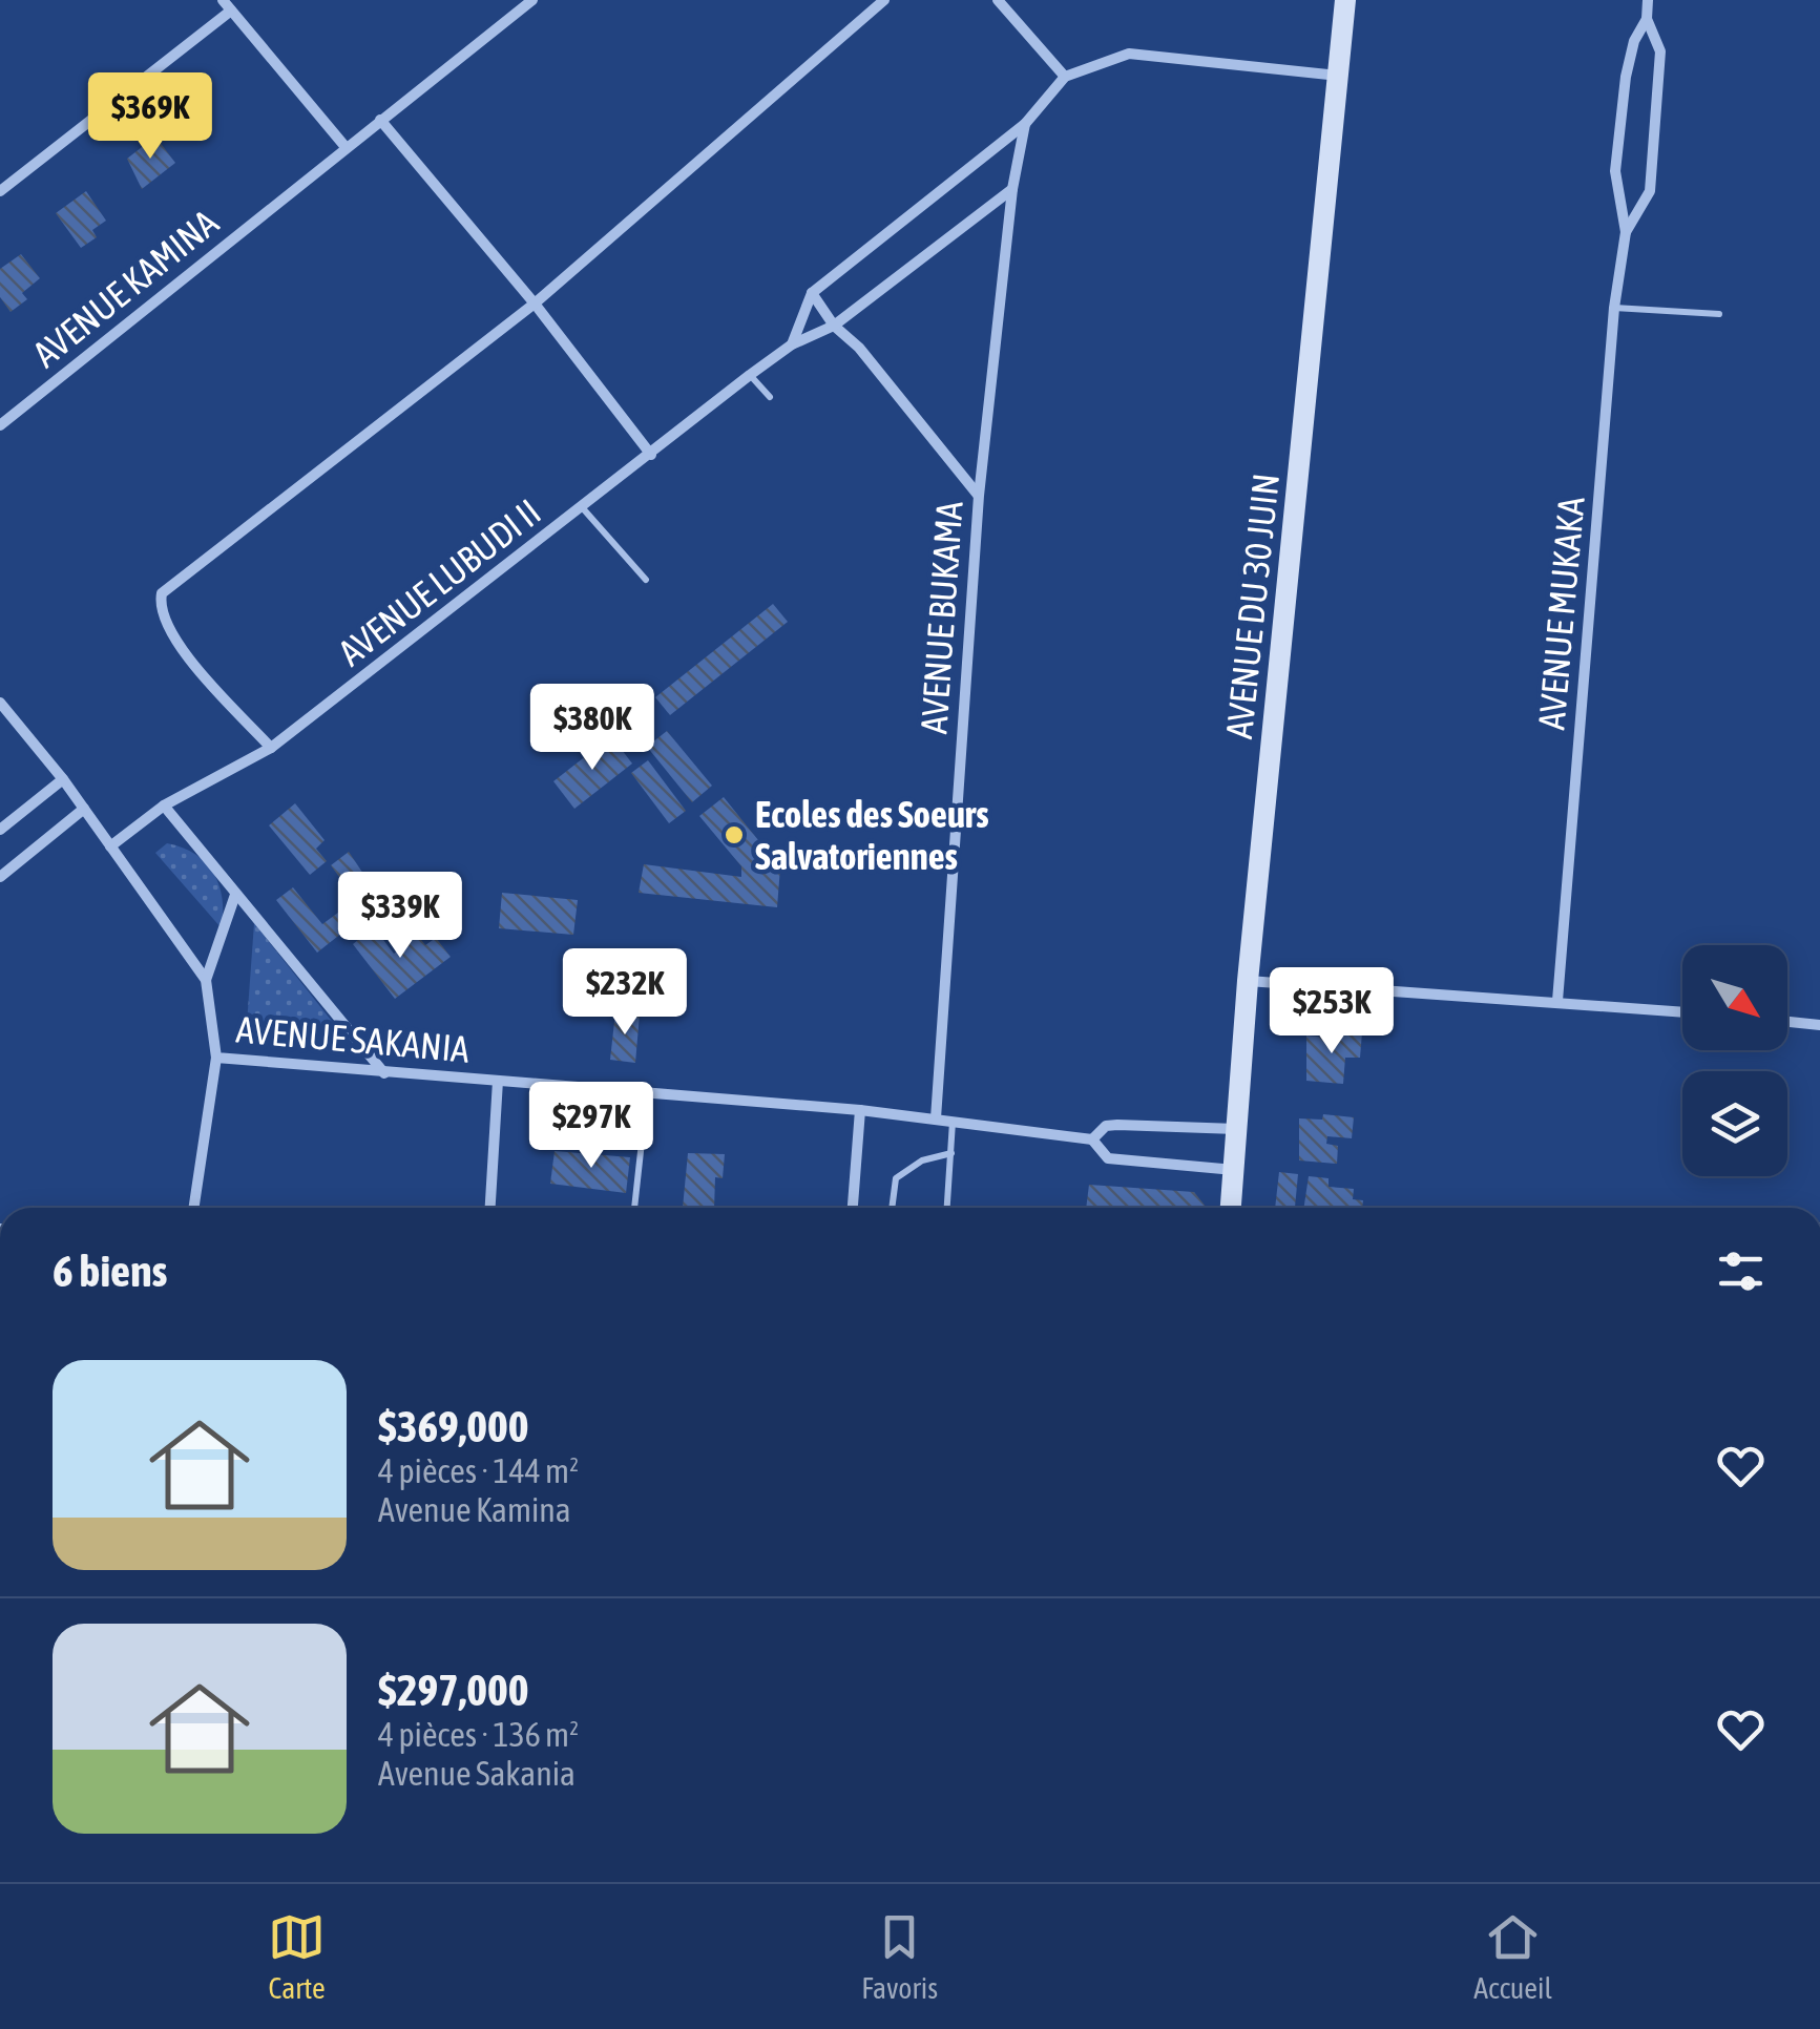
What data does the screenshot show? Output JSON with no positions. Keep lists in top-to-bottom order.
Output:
{
  "streets": {
    "street": [
      "AVENUE KAMINA",
      "AVENUE LUBUDI II",
      "AVENUE DU 30 JUIN",
      "AVENUE MUKAKA",
      "AVENUE BUKAMA",
      "AVENUE SAKANIA"
    ]
  },
  "crossings": [
    ["AVENUE LUBUDI II", "AVENUE BUKAMA"],
    ["AVENUE LUBUDI II", "AVENUE SAKANIA"],
    ["AVENUE BUKAMA", "AVENUE SAKANIA"]
  ],
  "places": ["Ecoles des Soeurs Salvatoriennes"],
  "north": "bottom right",
  "page": {
    "price": [
      "$369K",
      "$380K",
      "$339K",
      "$232K",
      "$253K",
      "$297K"
    ],
    "heading": "6 biens",
    "list": [
      {
        "name": "$369,000",
        "note": "4 pièces · 144 m² · Avenue Kamina"
      },
      {
        "name": "$297,000",
        "note": "4 pièces · 136 m² · Avenue Sakania"
      }
    ],
    "tabs": ["Carte", "Favoris", "Accueil"]
  }
}
